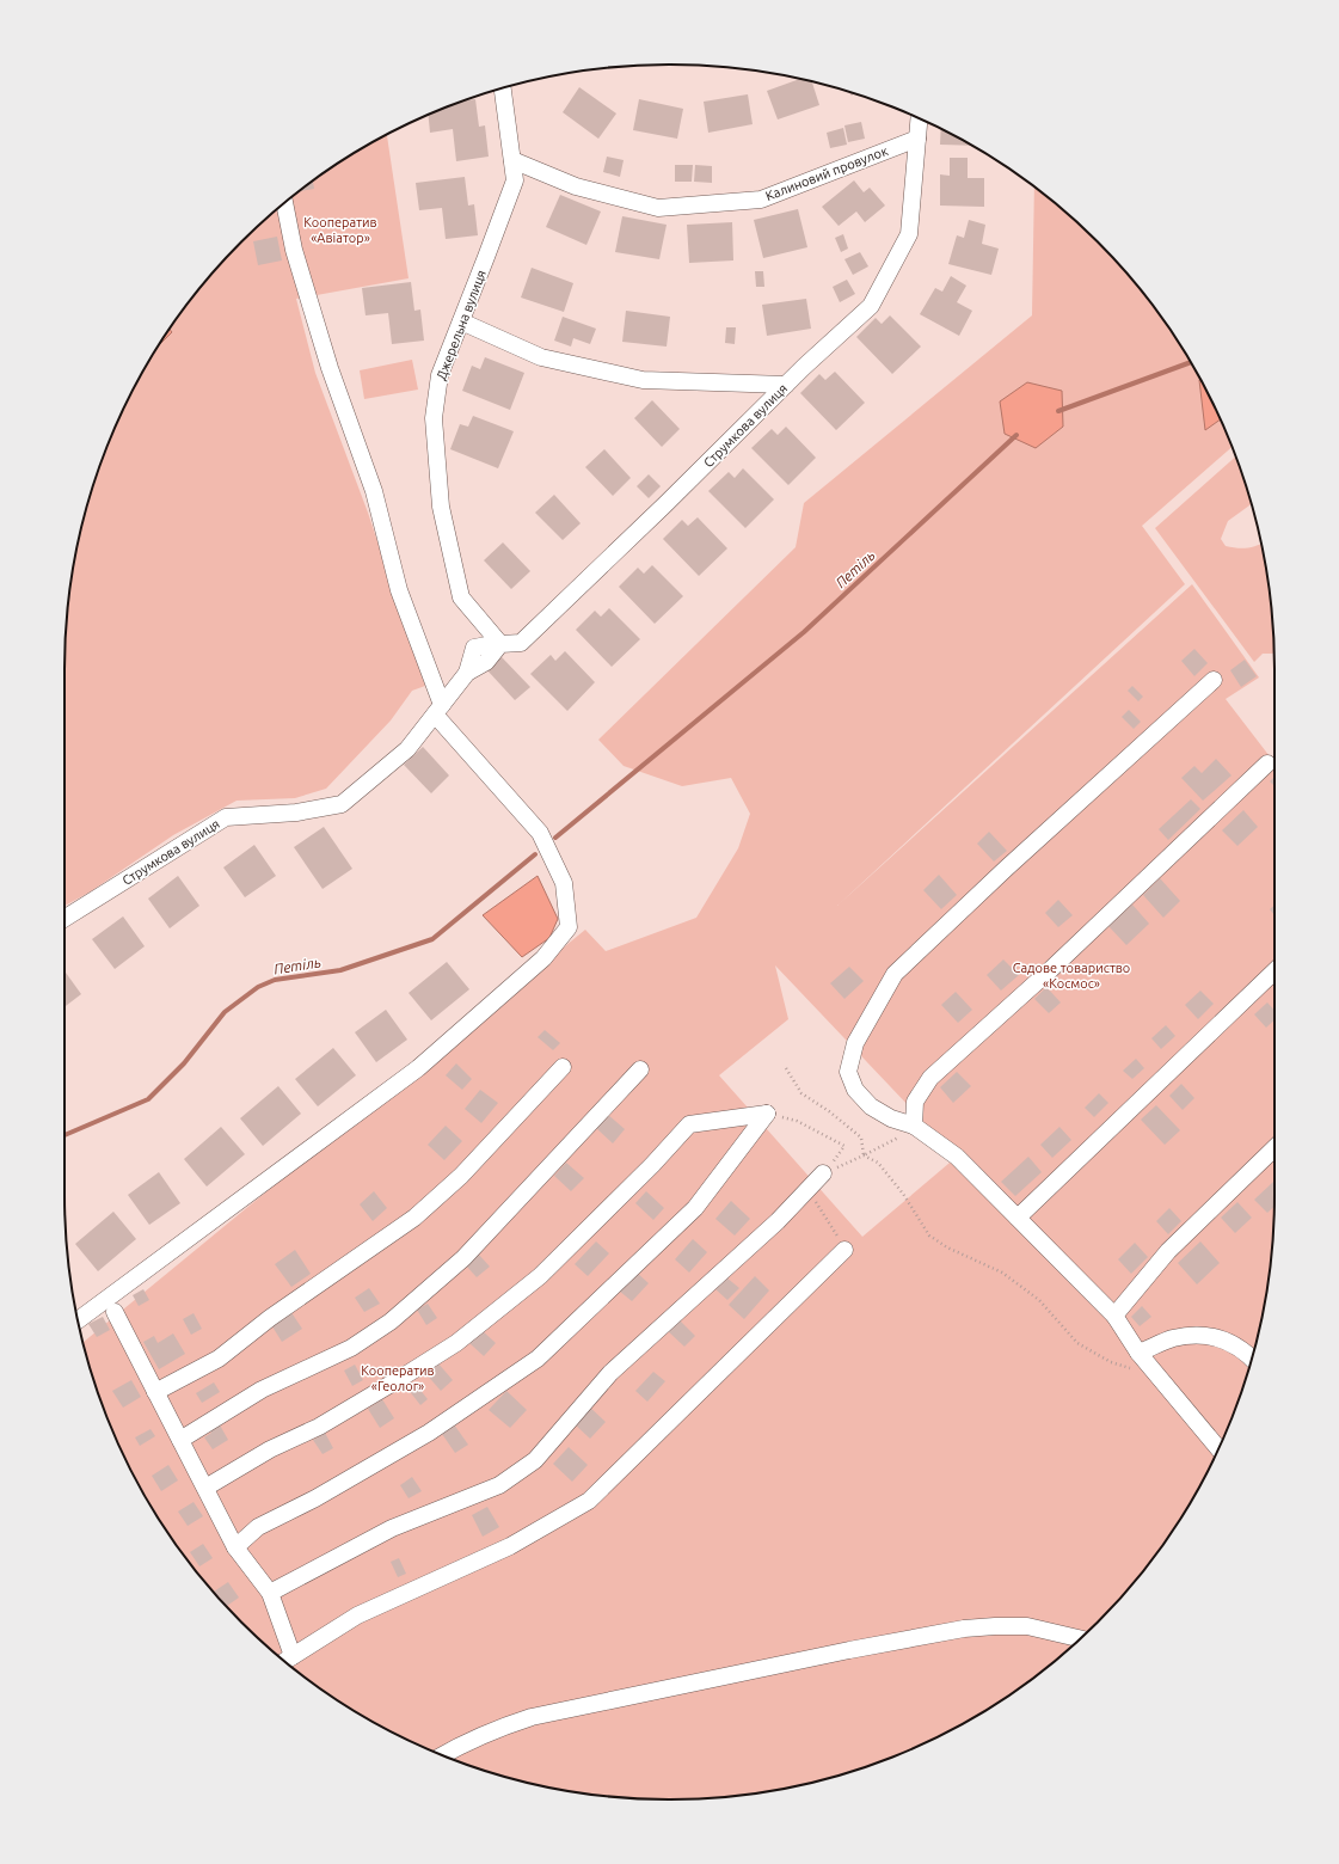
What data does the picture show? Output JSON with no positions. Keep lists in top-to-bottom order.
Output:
{
  "streets": {
    "street": ["Калиновий провулок", "Джерельна вулиця", "Струмкова вулиця"]
  },
  "crossings": [
    ["Калиновий провулок", "Джерельна вулиця"],
    ["Калиновий провулок", "Струмкова вулиця"],
    ["Джерельна вулиця", "Струмкова вулиця"]
  ],
  "water": ["Петіль"],
  "parks": ["Кооператив «Авіатор»", "Садове товариство «Космос»", "Кооператив «Геолог»"]
}
